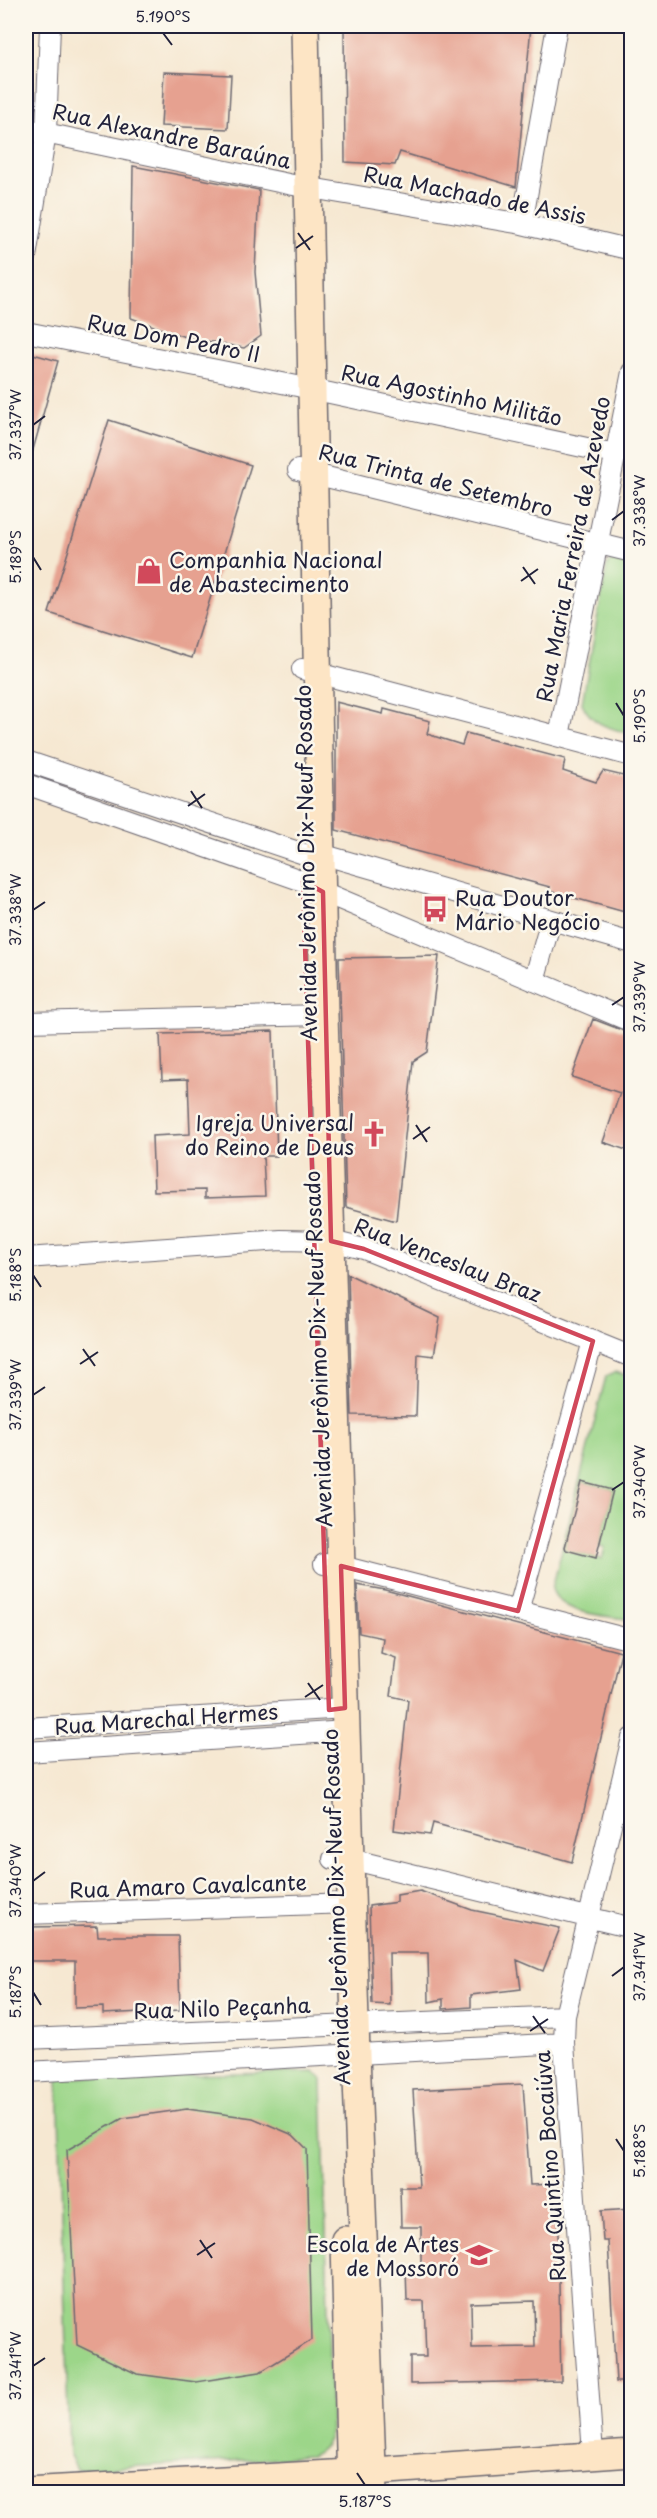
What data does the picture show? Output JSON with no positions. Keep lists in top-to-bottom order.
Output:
{
  "streets": {
    "main road": ["Avenida Jerônimo Dix-Neuf Rosado"],
    "street": [
      "Rua Alexandre Baraúna",
      "Rua Machado de Assis",
      "Rua Dom Pedro II",
      "Rua Agostinho Militão",
      "Rua Trinta de Setembro",
      "Rua Maria Ferreira de Azevedo",
      "Rua Venceslau Braz",
      "Rua Marechal Hermes",
      "Rua Amaro Cavalcante",
      "Rua Nilo Peçanha",
      "Rua Quintino Bocaiúva"
    ]
  },
  "crossings": [
    ["Rua Alexandre Baraúna", "Rua Machado de Assis"],
    ["Rua Alexandre Baraúna", "Avenida Jerônimo Dix-Neuf Rosado"],
    ["Rua Machado de Assis", "Avenida Jerônimo Dix-Neuf Rosado"],
    ["Rua Dom Pedro II", "Rua Agostinho Militão"],
    ["Rua Dom Pedro II", "Avenida Jerônimo Dix-Neuf Rosado"],
    ["Rua Agostinho Militão", "Rua Maria Ferreira de Azevedo"],
    ["Rua Agostinho Militão", "Avenida Jerônimo Dix-Neuf Rosado"],
    ["Rua Trinta de Setembro", "Rua Maria Ferreira de Azevedo"],
    ["Rua Trinta de Setembro", "Avenida Jerônimo Dix-Neuf Rosado"],
    ["Avenida Jerônimo Dix-Neuf Rosado", "Rua Venceslau Braz"],
    ["Avenida Jerônimo Dix-Neuf Rosado", "Rua Marechal Hermes"],
    ["Avenida Jerônimo Dix-Neuf Rosado", "Rua Amaro Cavalcante"],
    ["Avenida Jerônimo Dix-Neuf Rosado", "Rua Nilo Peçanha"],
    ["Rua Nilo Peçanha", "Rua Quintino Bocaiúva"]
  ],
  "places": {
    "shop": ["Companhia Nacional de Abastecimento"],
    "bus stop": ["Rua Doutor Mário Negócio"],
    "church": ["Igreja Universal do Reino de Deus"],
    "school or university": ["Escola de Artes de Mossoró"]
  },
  "coordinates": [
    "5.190°S",
    "37.337°W",
    "37.338°W",
    "5.189°S",
    "37.339°W",
    "5.188°S",
    "37.340°W",
    "37.341°W",
    "5.187°S"
  ]
}
